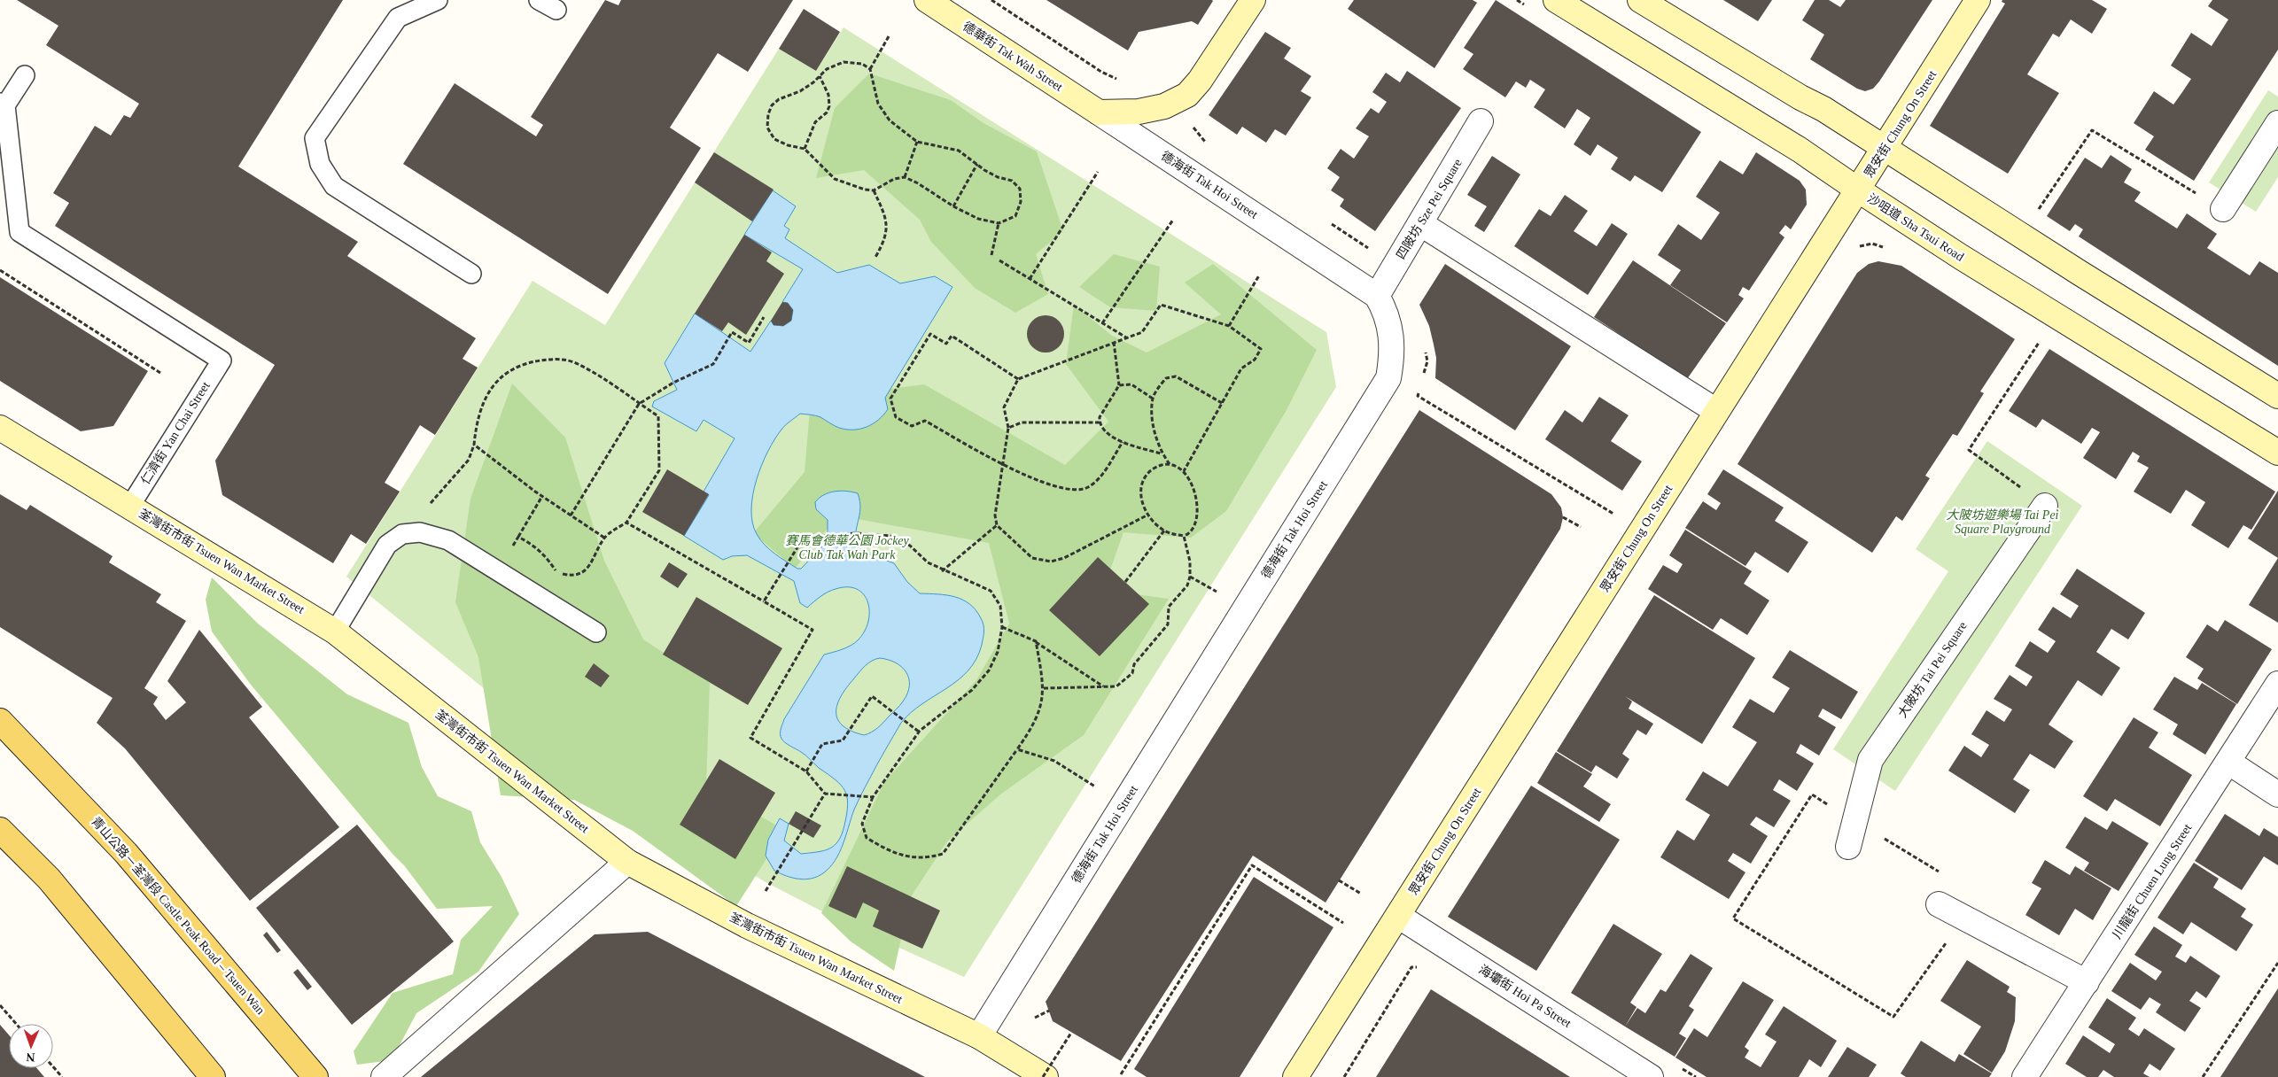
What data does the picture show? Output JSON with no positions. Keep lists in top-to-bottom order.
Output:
{
  "streets": {
    "main road": ["青山公路－荃灣段 Castle Peak Road – Tsuen Wan"],
    "street": [
      "德華街 Tak Wah Street",
      "眾安街 Chung On Street",
      "德海街 Tak Hoi Street",
      "四陂坊 Sze Pei Square",
      "沙咀道 Sha Tsui Road",
      "荃灣街市街 Tsuen Wan Market Street",
      "大陂坊 Tai Pei Square",
      "川龍街 Chuen Lung Street",
      "海壩街 Hoi Pa Street"
    ],
    "lane": ["仁濟街 Yan Chai Street"]
  },
  "crossings": [
    ["德華街 Tak Wah Street", "德海街 Tak Hoi Street"],
    ["眾安街 Chung On Street", "沙咀道 Sha Tsui Road"],
    ["眾安街 Chung On Street", "海壩街 Hoi Pa Street"],
    ["德海街 Tak Hoi Street", "四陂坊 Sze Pei Square"],
    ["德海街 Tak Hoi Street", "荃灣街市街 Tsuen Wan Market Street"],
    ["仁濟街 Yan Chai Street", "荃灣街市街 Tsuen Wan Market Street"]
  ],
  "parks": ["大陂坊遊樂場 Tai Pei Square Playground", "賽馬會德華公園 Jockey Club Tak Wah Park"],
  "north": "bottom"
}
